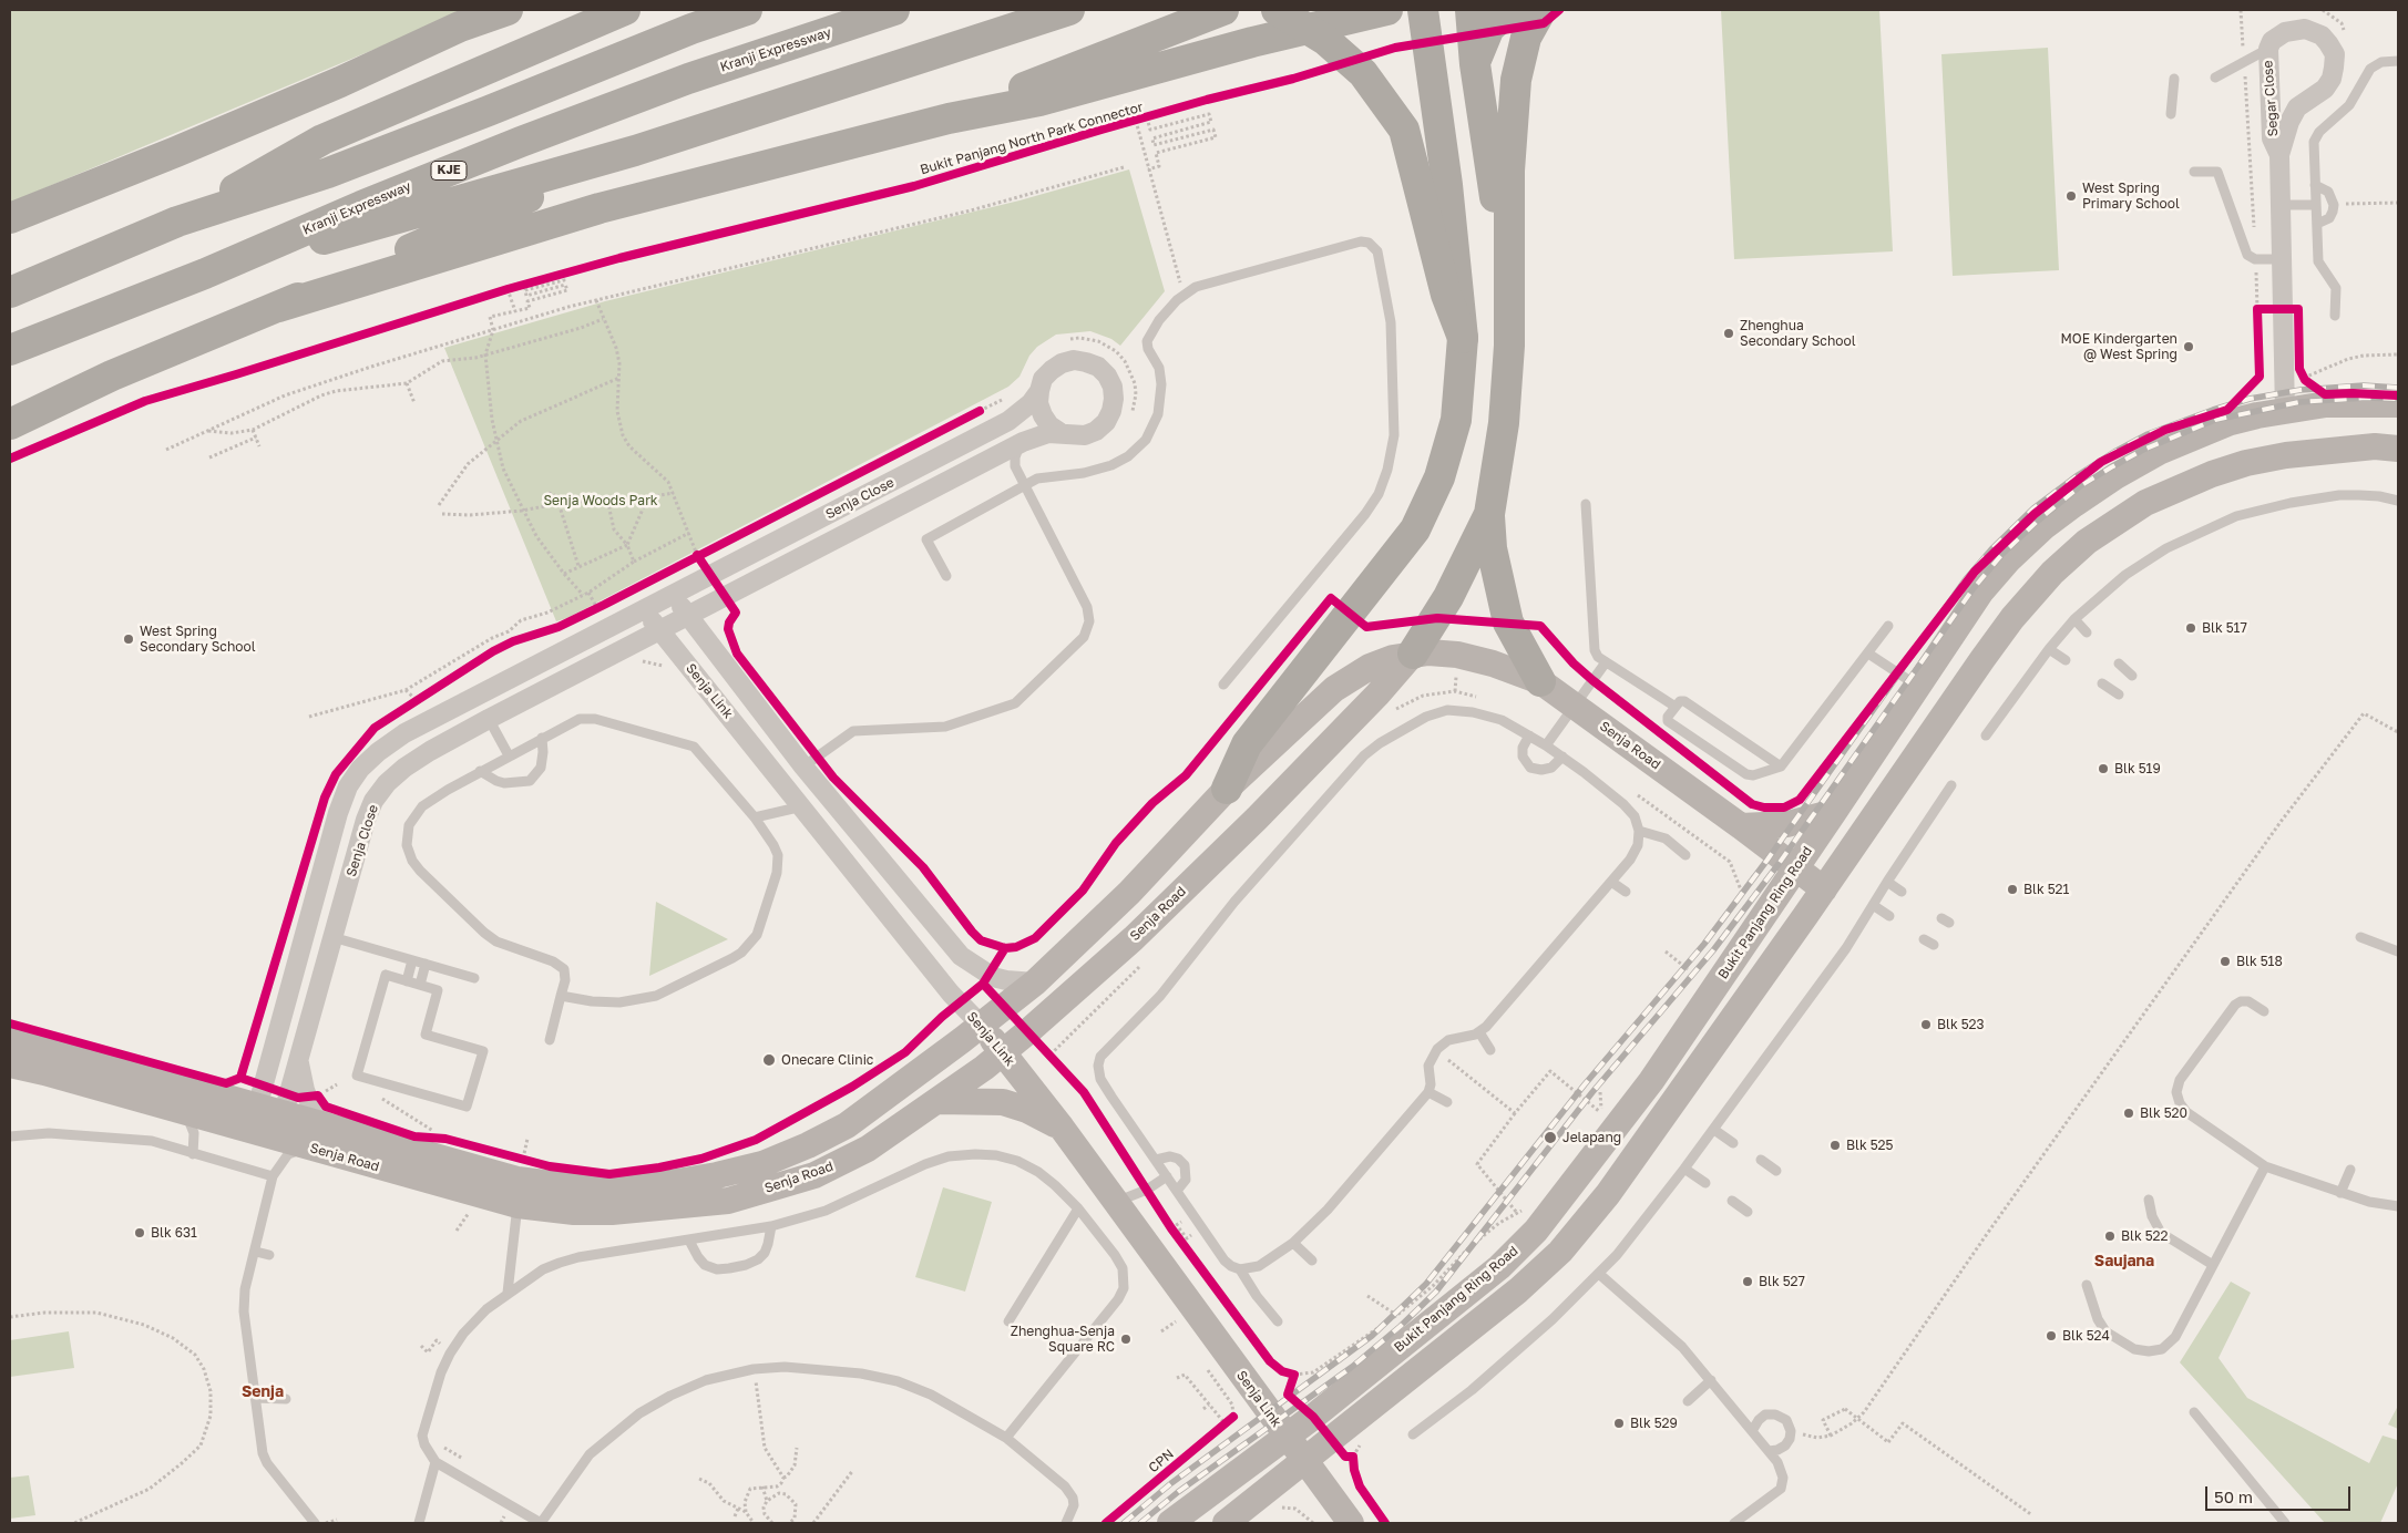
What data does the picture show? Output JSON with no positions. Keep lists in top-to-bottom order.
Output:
{
  "streets": {
    "highway": ["Kranji Expressway", "KJE"],
    "street": [
      "Segar Close",
      "Senja Close",
      "Senja Link",
      "Senja Road",
      "Bukit Panjang Ring Road"
    ],
    "cycle path": ["Bukit Panjang North Park Connector", "CPN"]
  },
  "crossings": [
    ["Segar Close", "Bukit Panjang Ring Road"],
    ["Senja Close", "Senja Link"],
    ["Senja Close", "Senja Road"],
    ["Senja Link", "Senja Road"],
    ["Senja Link", "Bukit Panjang Ring Road"],
    ["Senja Road", "Bukit Panjang Ring Road"]
  ],
  "districts": ["Saujana", "Senja"],
  "parks": ["Senja Woods Park"],
  "places": [
    "West Spring Primary School",
    "Zhenghua Secondary School",
    "MOE Kindergarten @ West Spring",
    "Blk 517",
    "West Spring Secondary School",
    "Blk 519",
    "Blk 521",
    "Blk 518",
    "Blk 523",
    "Onecare Clinic",
    "Blk 520",
    "Jelapang",
    "Blk 525",
    "Blk 631",
    "Blk 522",
    "Blk 527",
    "Blk 524",
    "Zhenghua-Senja Square RC",
    "Blk 529"
  ],
  "scale_bar": "50 m"
}
